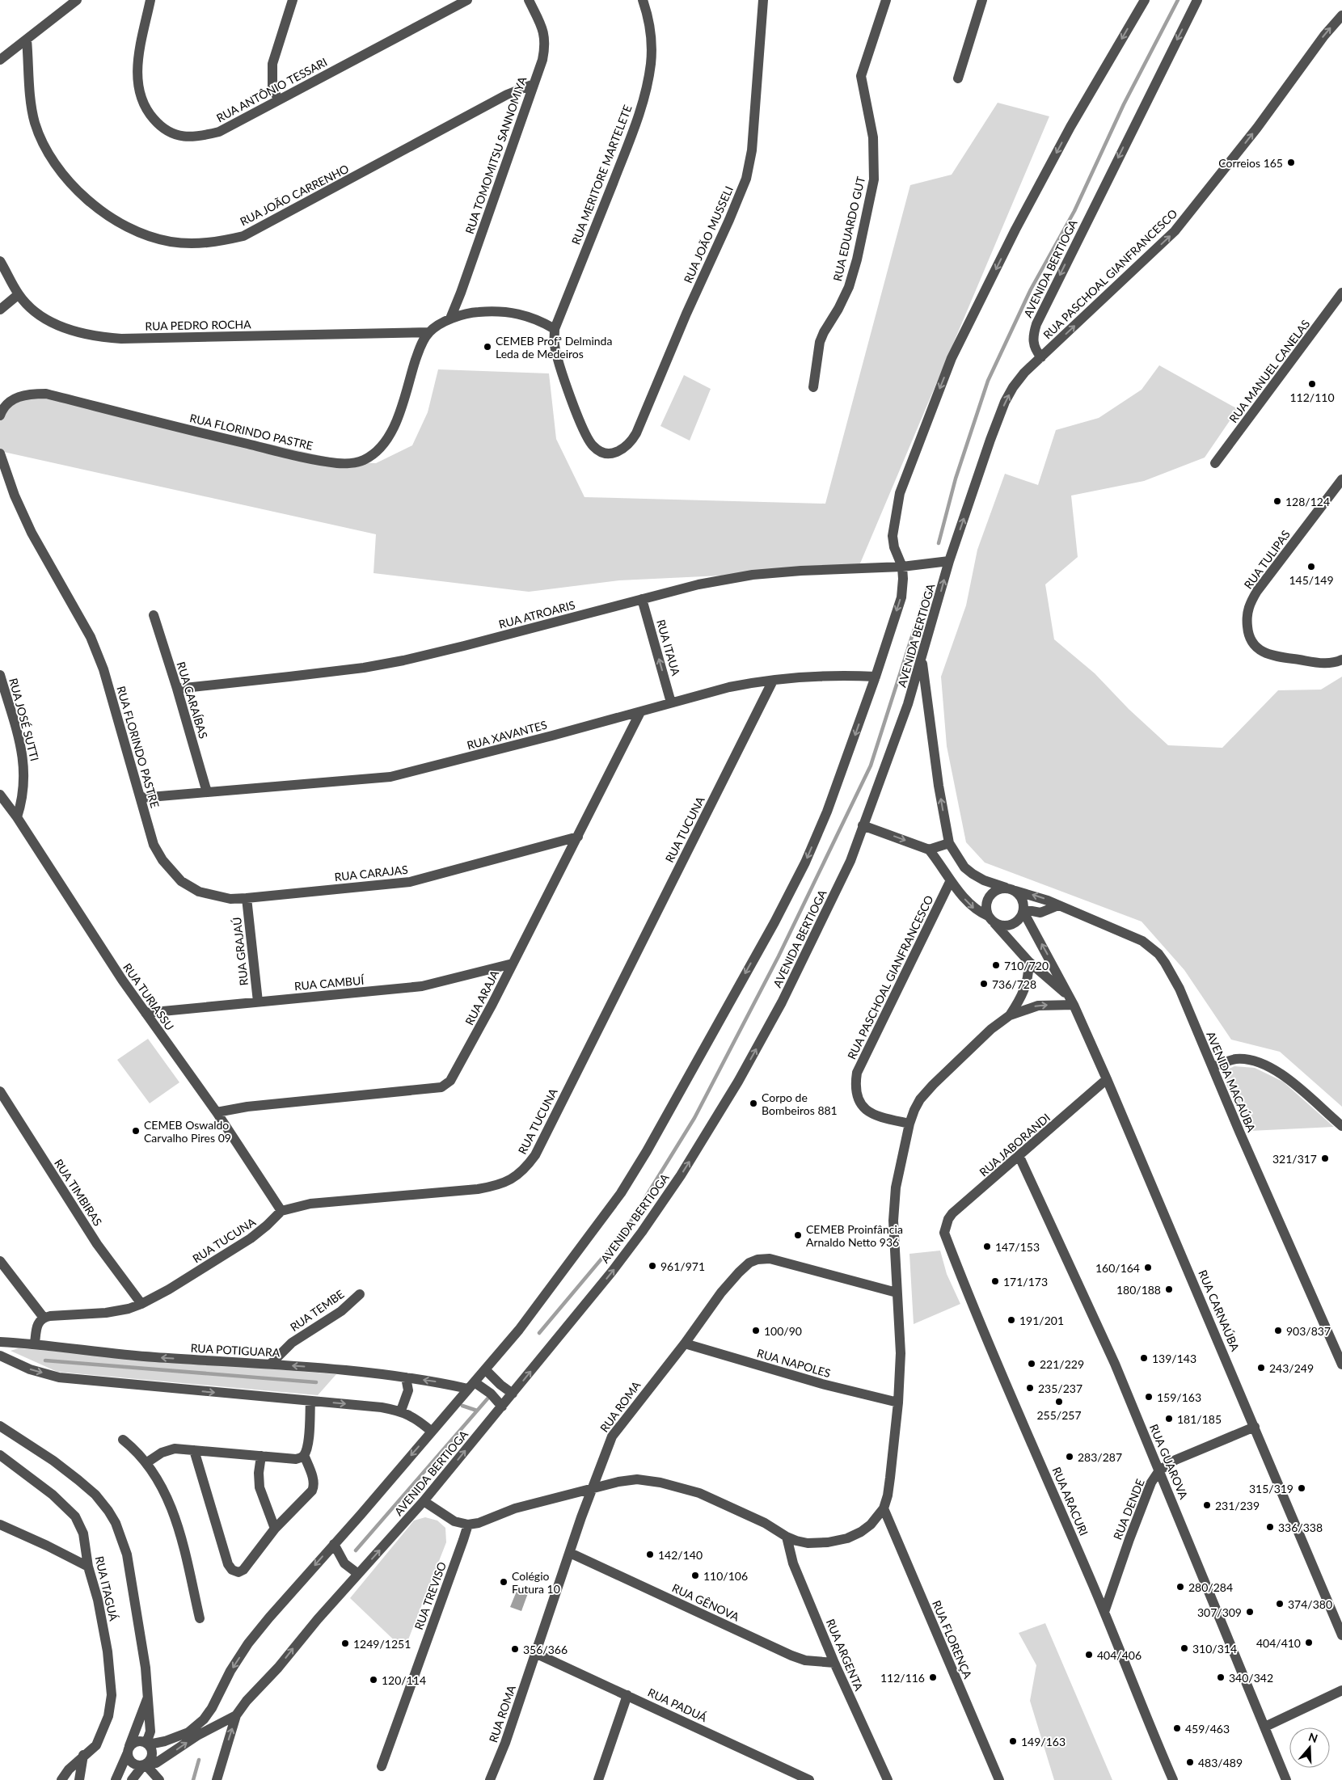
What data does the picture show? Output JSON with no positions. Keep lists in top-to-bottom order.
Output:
{
  "streets": {
    "street": [
      "RUA ANTÔNIO TESSARI",
      "RUA TOMOMITSU SANNOMIYA",
      "RUA MERITORE MARTELETE",
      "RUA JOÃO CARRENHO",
      "RUA EDUARDO GUT",
      "RUA JOÃO MUSSELI",
      "AVENIDA BERTIOGA",
      "RUA PASCHOAL GIANFRANCESCO",
      "RUA PEDRO ROCHA",
      "RUA MANUEL CANELAS",
      "RUA FLORINDO PASTRE",
      "RUA TULIPAS",
      "RUA ATROARIS",
      "RUA ITAUA",
      "RUA CARAÍBAS",
      "RUA JOSÉ SUTTI",
      "RUA XAVANTES",
      "RUA TUCUNA",
      "RUA CARAJAS",
      "RUA GRAJAÚ",
      "RUA CAMBUÍ",
      "RUA TURIASSU",
      "RUA ARAJA",
      "AVENIDA MACAÚBA",
      "RUA JABORANDI",
      "RUA TIMBIRAS",
      "RUA TEMBE",
      "RUA CARNAÚBA",
      "RUA POTIGUARA",
      "RUA NAPOLES",
      "RUA ROMA",
      "RUA GUAROVA",
      "RUA ARACURI",
      "RUA DENDE",
      "RUA ITAGUÁ",
      "RUA TREVISO",
      "RUA GÊNOVA",
      "RUA FLORENÇA",
      "RUA ARGENTA",
      "RUA PADUÁ"
    ]
  },
  "crossings": [
    ["RUA TOMOMITSU SANNOMIYA", "RUA JOÃO CARRENHO"],
    ["RUA MERITORE MARTELETE", "RUA JOÃO MUSSELI"],
    ["AVENIDA BERTIOGA", "RUA PASCHOAL GIANFRANCESCO"],
    ["AVENIDA BERTIOGA", "RUA ATROARIS"],
    ["RUA PEDRO ROCHA", "RUA FLORINDO PASTRE"],
    ["RUA FLORINDO PASTRE", "RUA XAVANTES"],
    ["RUA FLORINDO PASTRE", "RUA CARAJAS"],
    ["RUA ATROARIS", "RUA ITAUA"],
    ["RUA ATROARIS", "RUA CARAÍBAS"],
    ["RUA ITAUA", "RUA XAVANTES"],
    ["RUA CARAÍBAS", "RUA XAVANTES"],
    ["RUA JOSÉ SUTTI", "RUA TURIASSU"],
    ["RUA XAVANTES", "RUA TUCUNA"],
    ["RUA XAVANTES", "RUA ARAJA"],
    ["RUA TUCUNA", "RUA TURIASSU"],
    ["RUA TUCUNA", "RUA TIMBIRAS"],
    ["RUA CARAJAS", "RUA GRAJAÚ"],
    ["RUA CARAJAS", "RUA ARAJA"],
    ["RUA GRAJAÚ", "RUA CAMBUÍ"],
    ["RUA CAMBUÍ", "RUA TURIASSU"],
    ["RUA CAMBUÍ", "RUA ARAJA"],
    ["RUA TURIASSU", "RUA ARAJA"],
    ["AVENIDA MACAÚBA", "RUA CARNAÚBA"],
    ["RUA JABORANDI", "RUA CARNAÚBA"],
    ["RUA JABORANDI", "RUA GUAROVA"],
    ["RUA JABORANDI", "RUA ARACURI"],
    ["RUA TEMBE", "RUA POTIGUARA"],
    ["RUA CARNAÚBA", "RUA DENDE"],
    ["RUA NAPOLES", "RUA ROMA"],
    ["RUA ROMA", "RUA GÊNOVA"],
    ["RUA ROMA", "RUA PADUÁ"],
    ["RUA GUAROVA", "RUA DENDE"],
    ["RUA ARACURI", "RUA DENDE"],
    ["RUA GÊNOVA", "RUA ARGENTA"]
  ],
  "one_way": ["RUA PASCHOAL GIANFRANCESCO", "RUA ITAUA"],
  "places": [
    "Correios 165",
    "CEMEB Profª Delminda Leda de Medeiros",
    "112/110",
    "128/124",
    "145/149",
    "710/720",
    "736/728",
    "Corpo de Bombeiros 881",
    "CEMEB Oswaldo Carvalho Pires 09",
    "321/317",
    "CEMEB Proinfância Arnaldo Netto 936",
    "147/153",
    "961/971",
    "160/164",
    "171/173",
    "180/188",
    "191/201",
    "100/90",
    "903/837",
    "139/143",
    "221/229",
    "243/249",
    "235/237",
    "159/163",
    "255/257",
    "181/185",
    "283/287",
    "315/319",
    "231/239",
    "336/338",
    "142/140",
    "110/106",
    "Colégio Futura 10",
    "280/284",
    "374/380",
    "307/309",
    "404/410",
    "1249/1251",
    "310/314",
    "356/366",
    "404/406",
    "112/116",
    "340/342",
    "120/114",
    "459/463",
    "149/163",
    "483/489"
  ],
  "north": "top"
}
